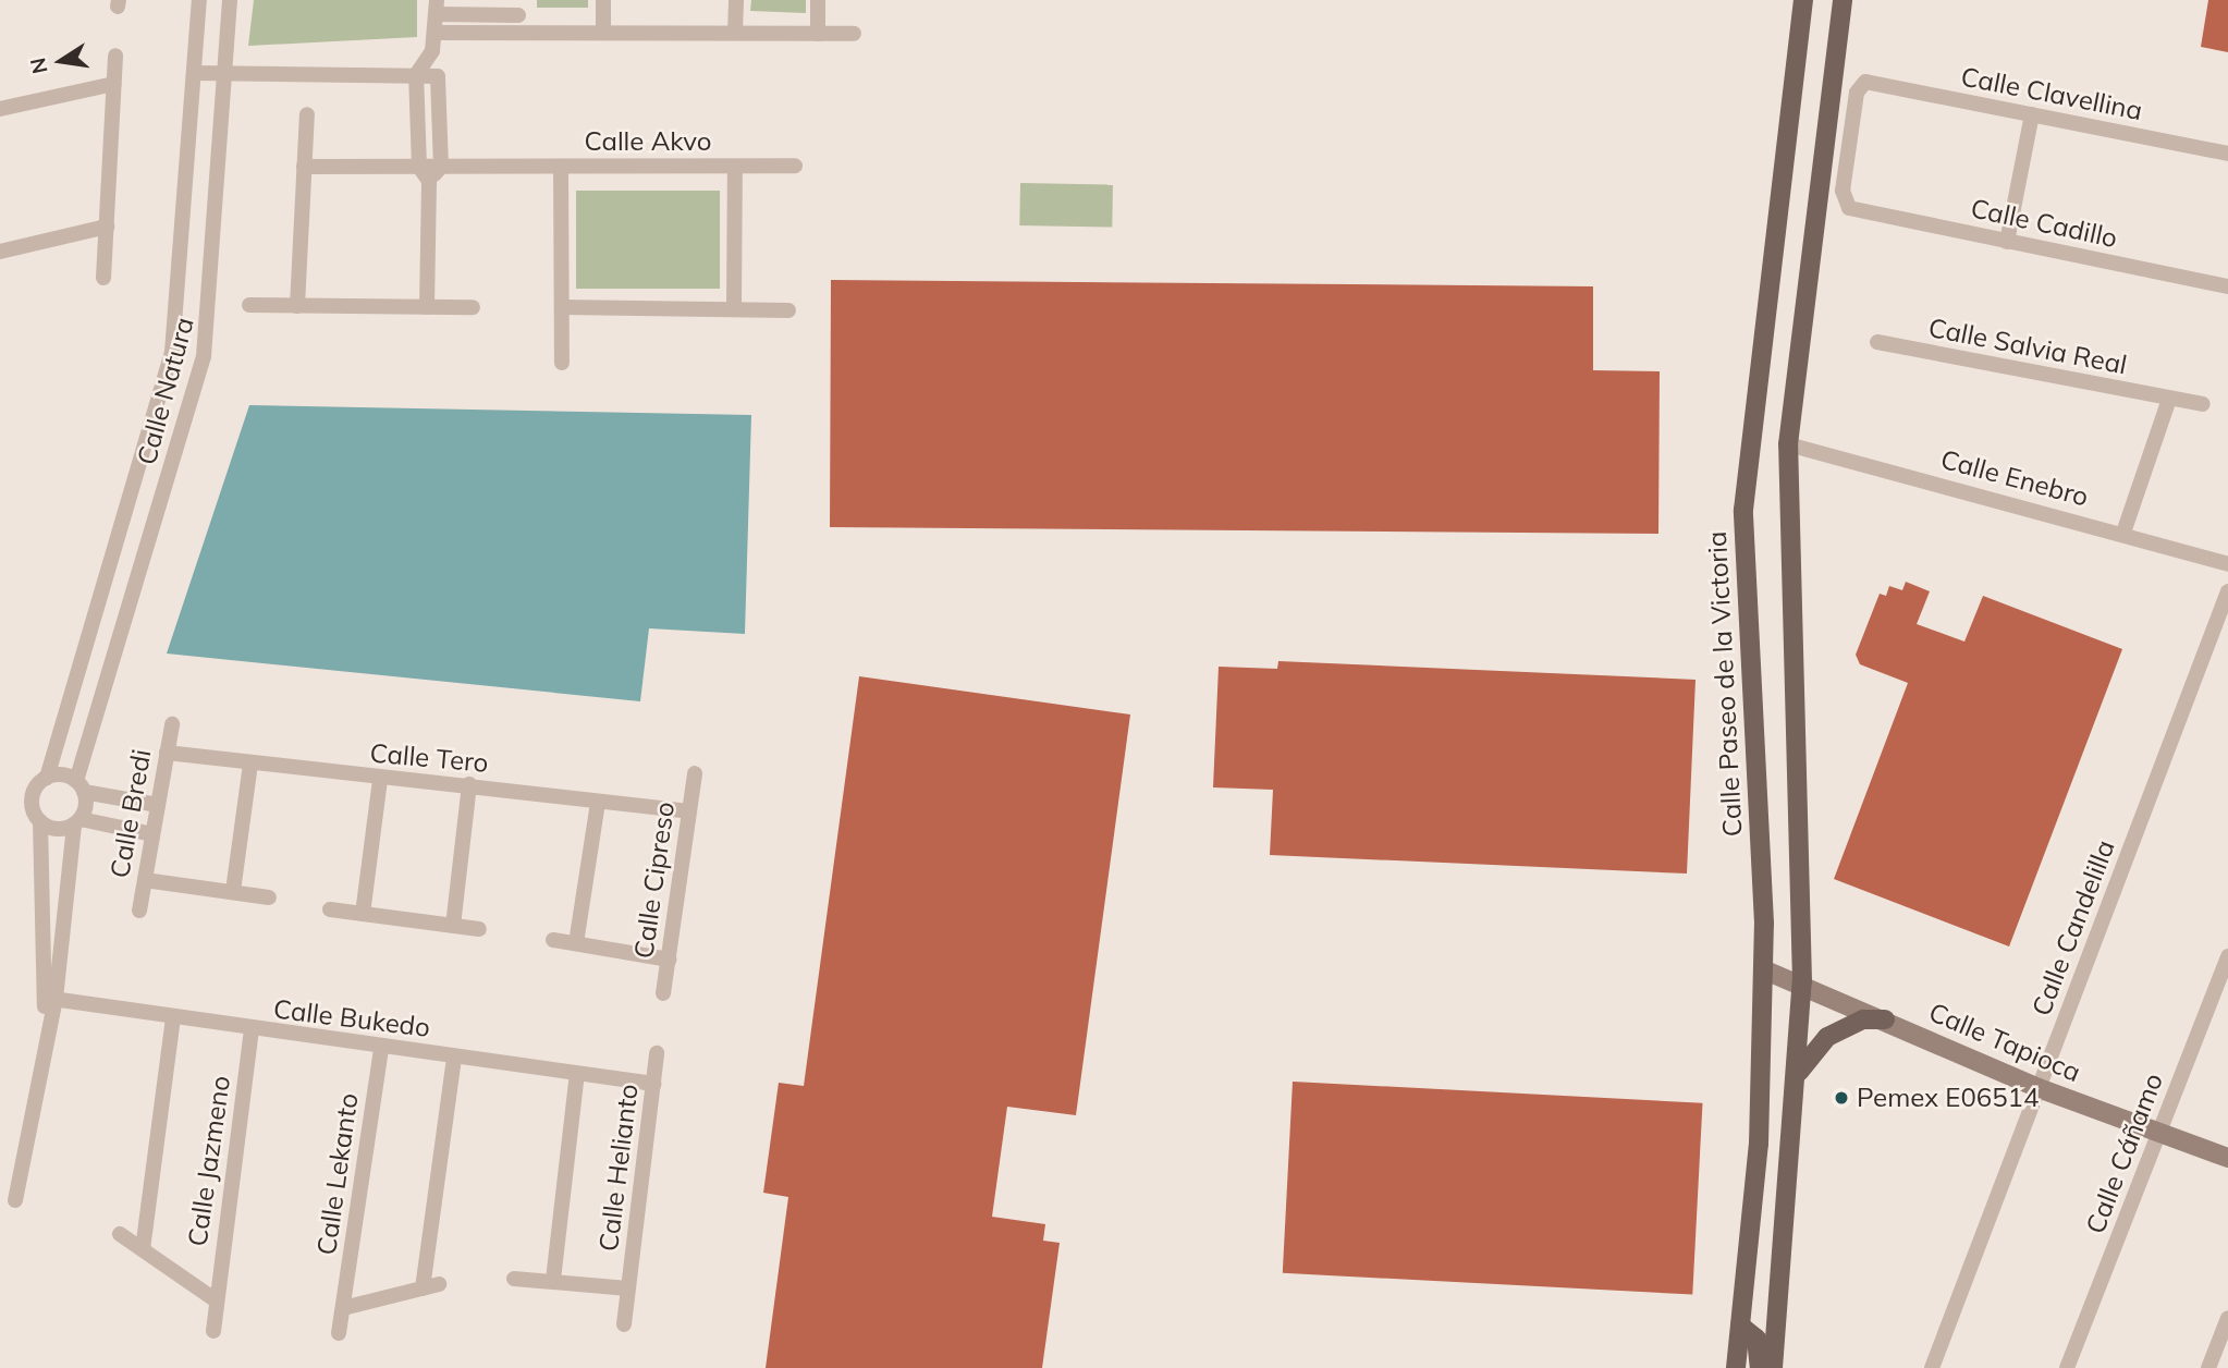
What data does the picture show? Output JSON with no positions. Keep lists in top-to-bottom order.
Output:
{
  "streets": {
    "main road": ["Calle Paseo de la Victoria"],
    "street": [
      "Calle Clavellina",
      "Calle Akvo",
      "Calle Cadillo",
      "Calle Salvia Real",
      "Calle Natura",
      "Calle Enebro",
      "Calle Tero",
      "Calle Bredi",
      "Calle Cipreso",
      "Calle Candelilla",
      "Calle Bukedo",
      "Calle Tapioca",
      "Calle Cáñamo",
      "Calle Jazmeno",
      "Calle Helianto",
      "Calle Lekanto"
    ]
  },
  "crossings": [
    ["Calle Clavellina", "Calle Cadillo"],
    ["Calle Paseo de la Victoria", "Calle Tapioca"],
    ["Calle Tero", "Calle Bredi"],
    ["Calle Tero", "Calle Cipreso"],
    ["Calle Candelilla", "Calle Tapioca"],
    ["Calle Bukedo", "Calle Jazmeno"],
    ["Calle Bukedo", "Calle Helianto"],
    ["Calle Bukedo", "Calle Lekanto"],
    ["Calle Tapioca", "Calle Cáñamo"]
  ],
  "places": ["Pemex E06514"],
  "north": "left"
}
